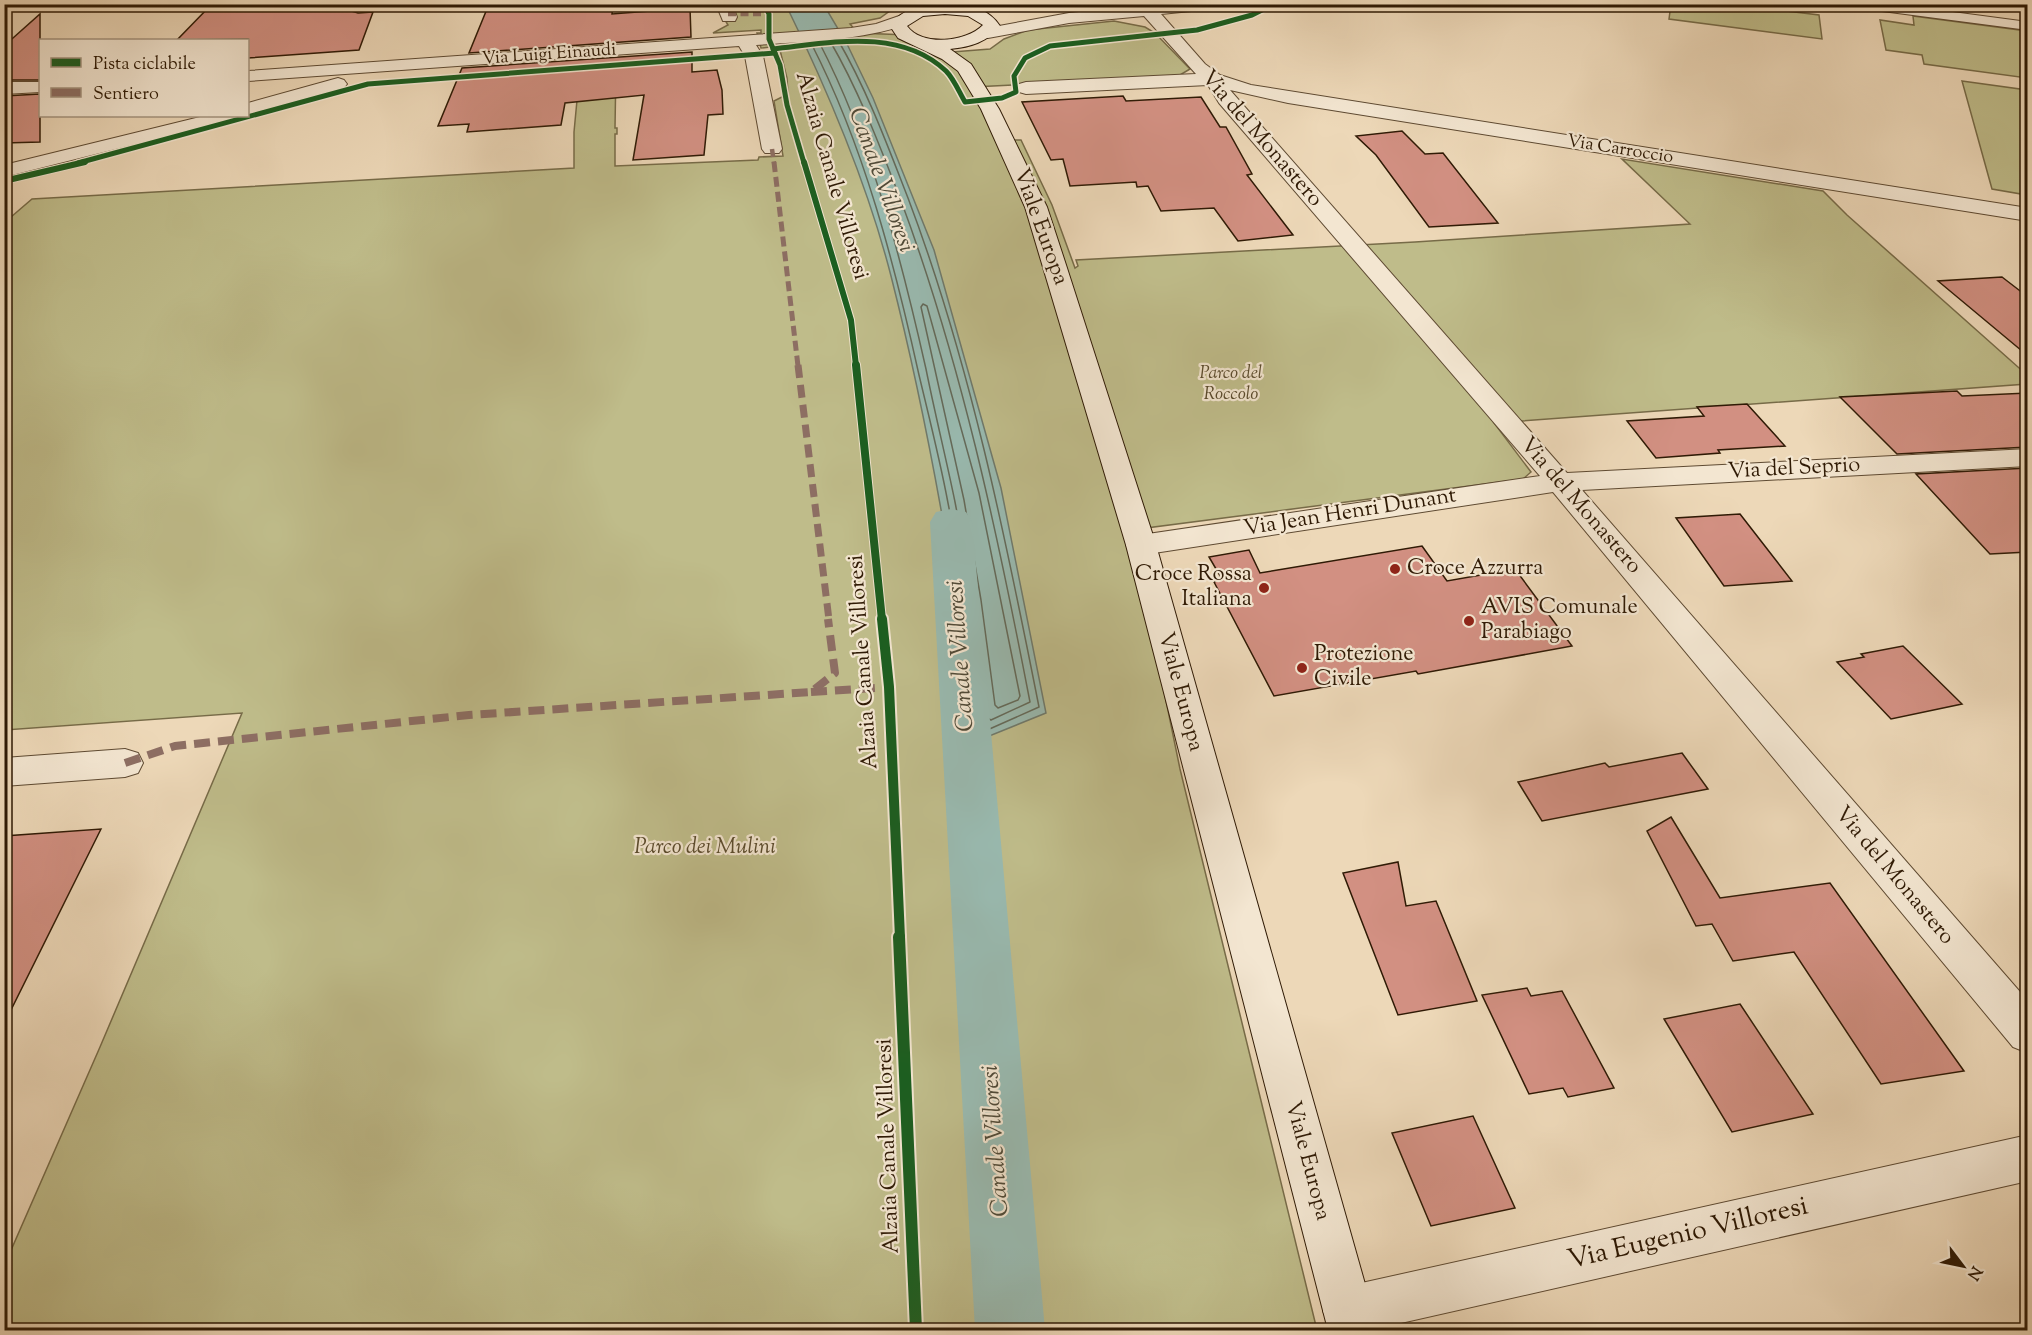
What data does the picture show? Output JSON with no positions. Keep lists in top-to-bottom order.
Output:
{
  "streets": {
    "street": [
      "Via Luigi Einaudi",
      "Via del Monastero",
      "Via Carroccio",
      "Viale Europa",
      "Via del Seprio",
      "Via Jean Henri Dunant",
      "Via Eugenio Villoresi"
    ],
    "cycle path": ["Alzaia Canale Villoresi"]
  },
  "crossings": [
    ["Via Luigi Einaudi", "Viale Europa"],
    ["Via del Monastero", "Via Carroccio"],
    ["Via del Monastero", "Via del Seprio"],
    ["Via del Monastero", "Via Jean Henri Dunant"],
    ["Viale Europa", "Via Jean Henri Dunant"],
    ["Viale Europa", "Via Eugenio Villoresi"],
    ["Via del Seprio", "Via Jean Henri Dunant"]
  ],
  "water": ["Canale Villoresi"],
  "parks": ["Parco del Roccolo", "Parco dei Mulini"],
  "places": [
    "Croce Azzurra",
    "Croce Rossa Italiana",
    "AVIS Comunale Parabiago",
    "Protezione Civile"
  ],
  "legend": ["Pista ciclabile", "Sentiero"],
  "north": "bottom right"
}
